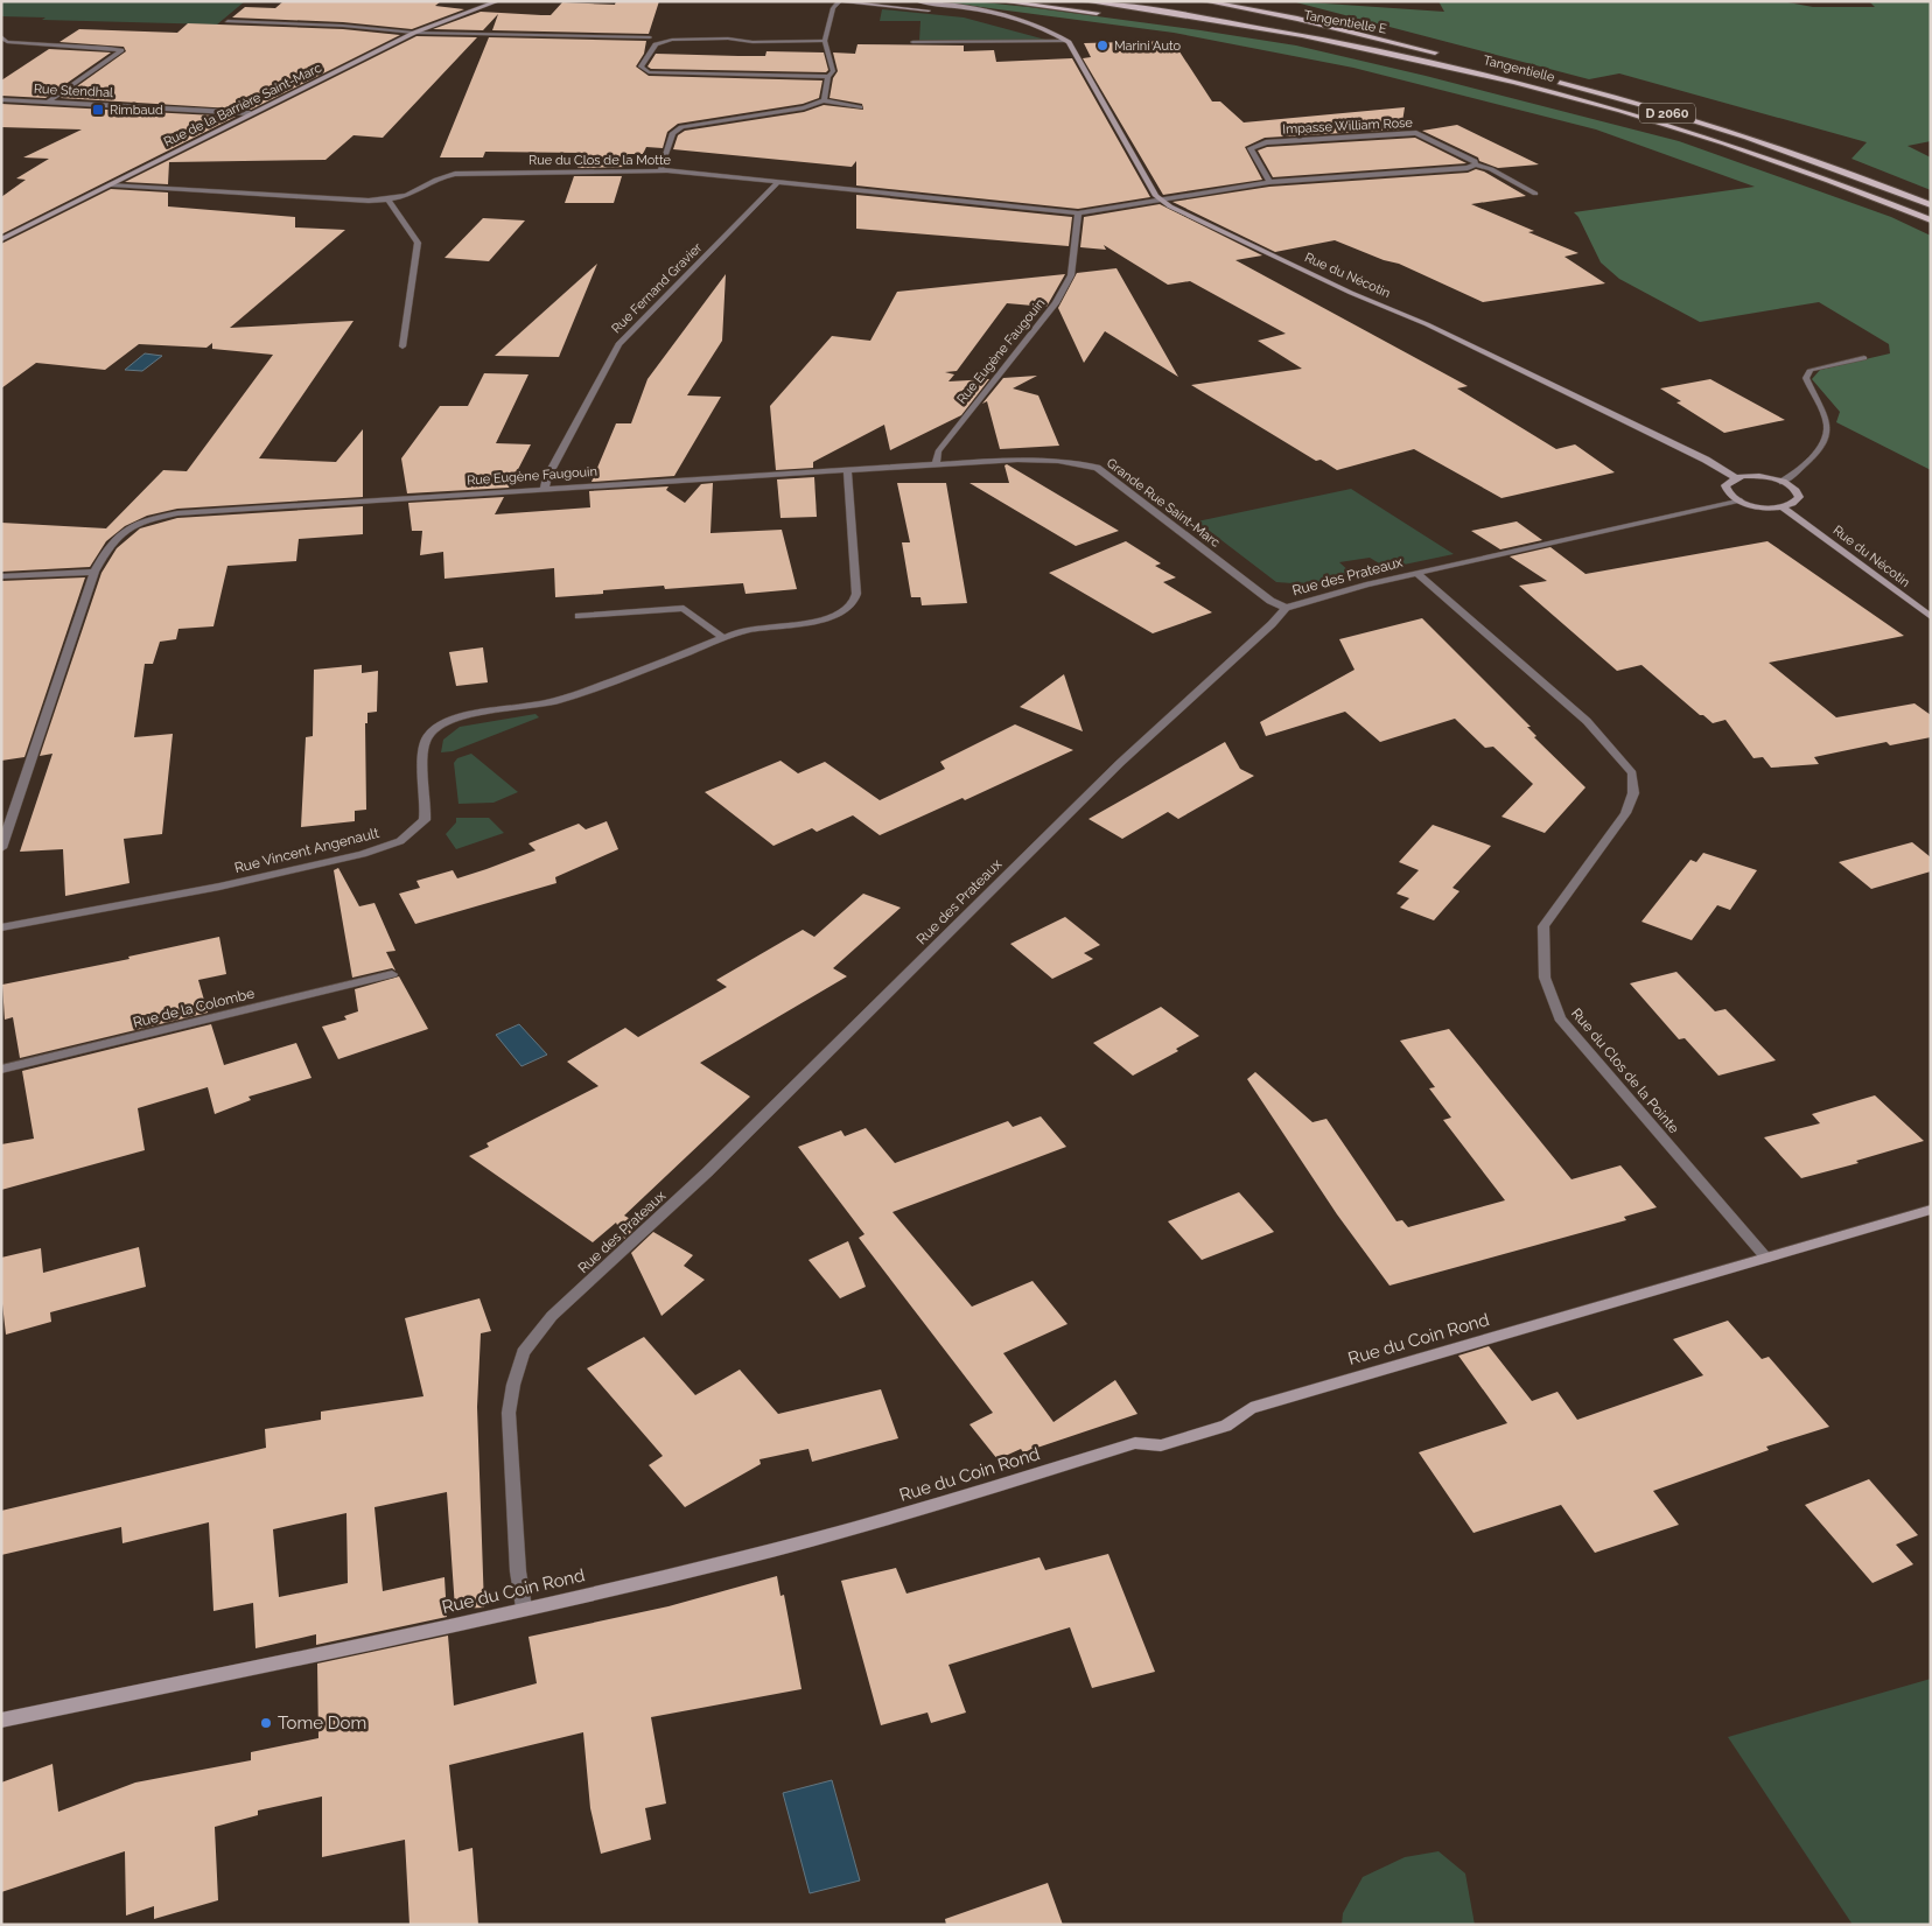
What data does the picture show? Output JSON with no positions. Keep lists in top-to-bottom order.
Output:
{
  "streets": {
    "main road": ["Tangentielle E", "Tangentielle", "D 2060"],
    "street": [
      "Rue Stendhal",
      "Rue de la Barrière Saint-Marc",
      "Impasse William Rose",
      "Rue du Clos de la Motte",
      "Rue du Nécotin",
      "Rue Fernand Gravier",
      "Rue Eugène Faugouin",
      "Grande Rue Saint-Marc",
      "Rue des Prateaux",
      "Rue Vincent Angenault",
      "Rue de la Colombe",
      "Rue du Clos de la Pointe",
      "Rue du Coin Rond"
    ]
  },
  "crossings": [
    ["Rue Stendhal", "Rue de la Barrière Saint-Marc"],
    ["Rue de la Barrière Saint-Marc", "Rue du Clos de la Motte"],
    ["Rue du Clos de la Motte", "Rue du Nécotin"],
    ["Rue du Clos de la Motte", "Rue Fernand Gravier"],
    ["Rue du Clos de la Motte", "Rue Eugène Faugouin"],
    ["Rue Fernand Gravier", "Rue Eugène Faugouin"],
    ["Rue Eugène Faugouin", "Grande Rue Saint-Marc"],
    ["Rue Eugène Faugouin", "Rue Vincent Angenault"],
    ["Grande Rue Saint-Marc", "Rue des Prateaux"],
    ["Rue des Prateaux", "Rue du Clos de la Pointe"],
    ["Rue des Prateaux", "Rue du Coin Rond"],
    ["Rue du Clos de la Pointe", "Rue du Coin Rond"]
  ],
  "places": {
    "other": ["Marini Auto", "Tome Dom"],
    "transit": ["Rimbaud"]
  }
}
